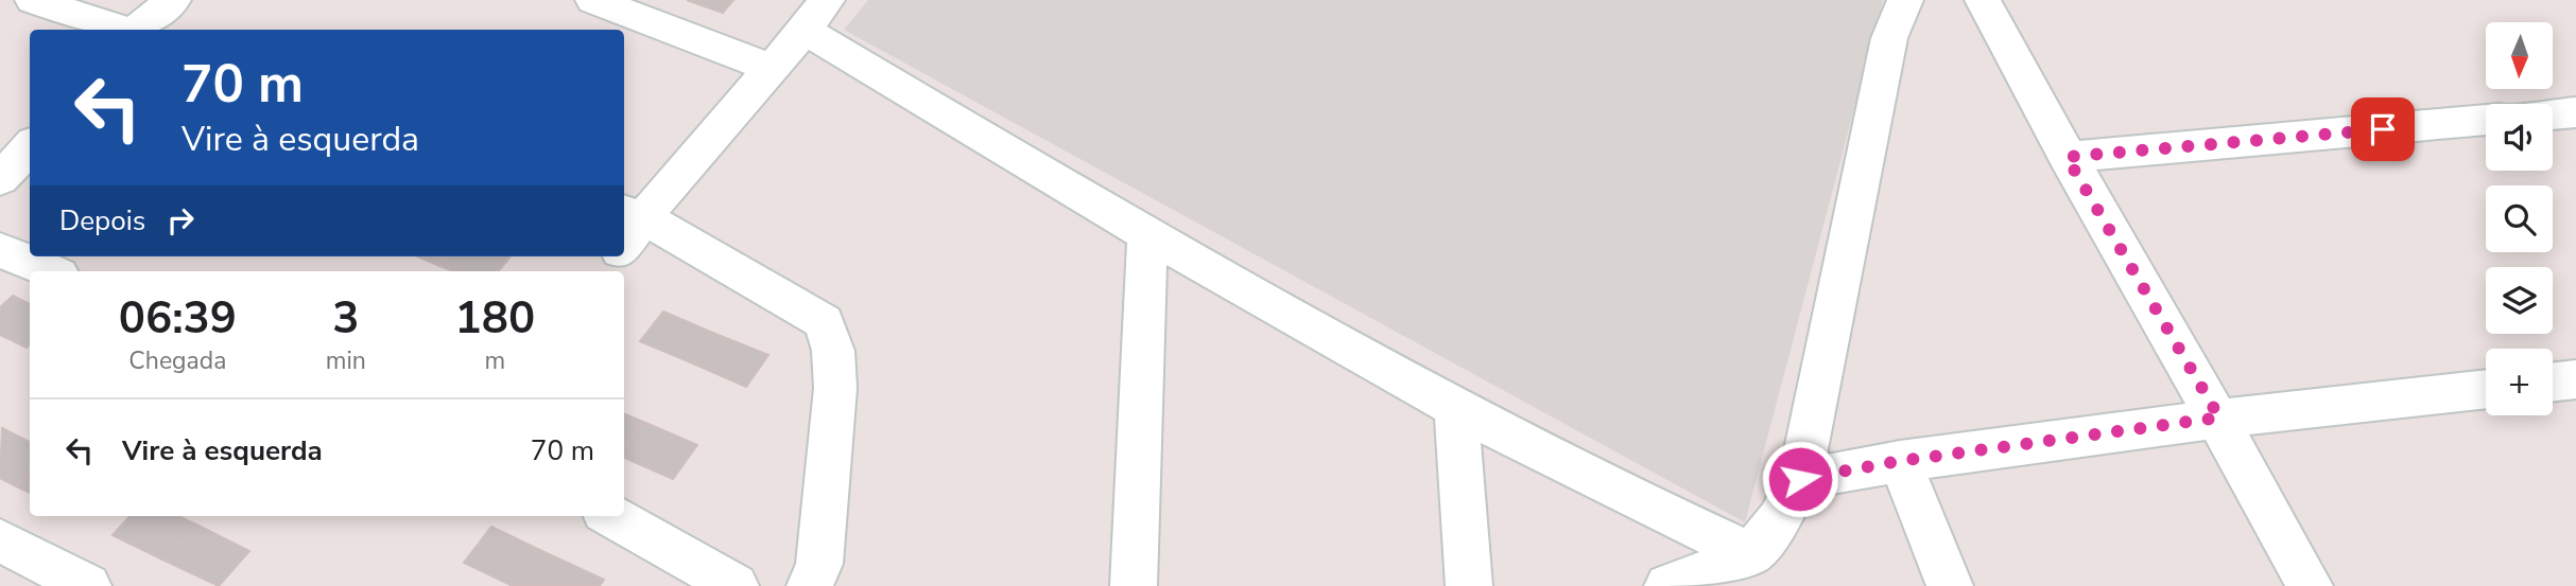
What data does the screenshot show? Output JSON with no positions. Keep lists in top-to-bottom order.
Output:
{
  "north": "bottom",
  "page": {
    "map_buttons": "+",
    "turn": ["70 m", "Vire à esquerda"],
    "then": "Depois",
    "eta": [
      "06:39",
      "Chegada",
      "3",
      "min",
      "180",
      "m"
    ],
    "list": [
      {
        "name": "Vire à esquerda",
        "value": "70 m"
      }
    ]
  }
}
